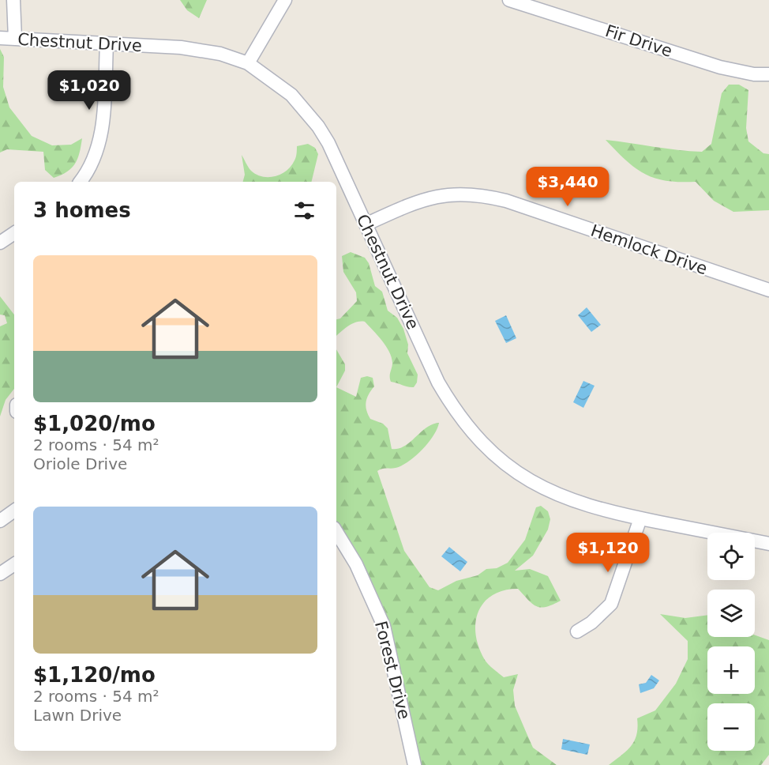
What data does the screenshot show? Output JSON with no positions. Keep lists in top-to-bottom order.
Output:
{
  "streets": {
    "street": [
      "Fir Drive",
      "Chestnut Drive",
      "Hemlock Drive",
      "Forest Drive"
    ]
  },
  "crossings": [
    ["Chestnut Drive", "Hemlock Drive"]
  ],
  "page": {
    "price": ["$1,020", "$3,440", "$1,120"],
    "heading": "3 homes",
    "list": [
      {
        "name": "$1,020/mo",
        "note": "2 rooms · 54 m² · Oriole Drive"
      },
      {
        "name": "$1,120/mo",
        "note": "2 rooms · 54 m² · Lawn Drive"
      }
    ],
    "map_buttons": ["+", "−"]
  }
}
